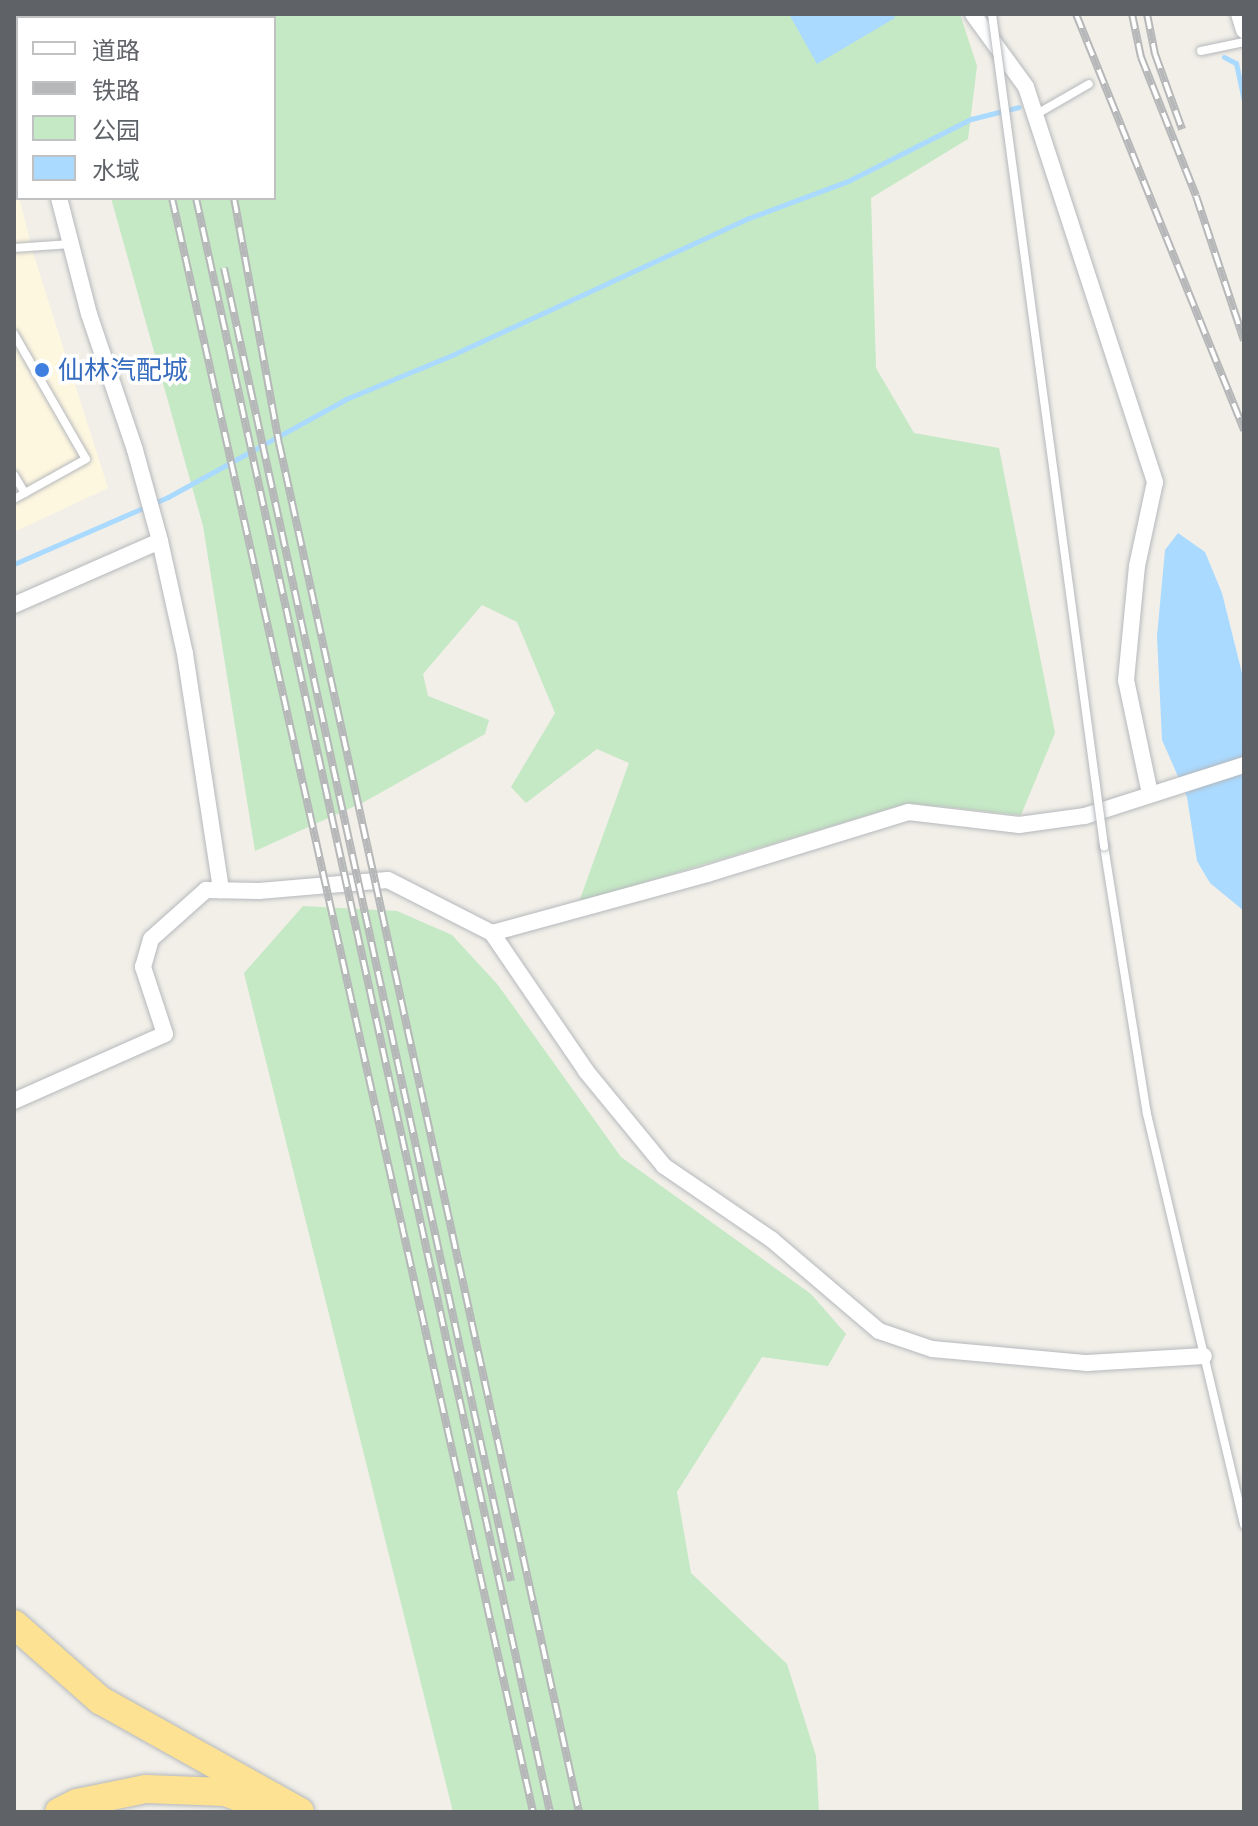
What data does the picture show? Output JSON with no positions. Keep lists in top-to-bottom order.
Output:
{
  "places": ["仙林汽配城"],
  "legend": [
    "道路",
    "铁路",
    "公园",
    "水域"
  ]
}
